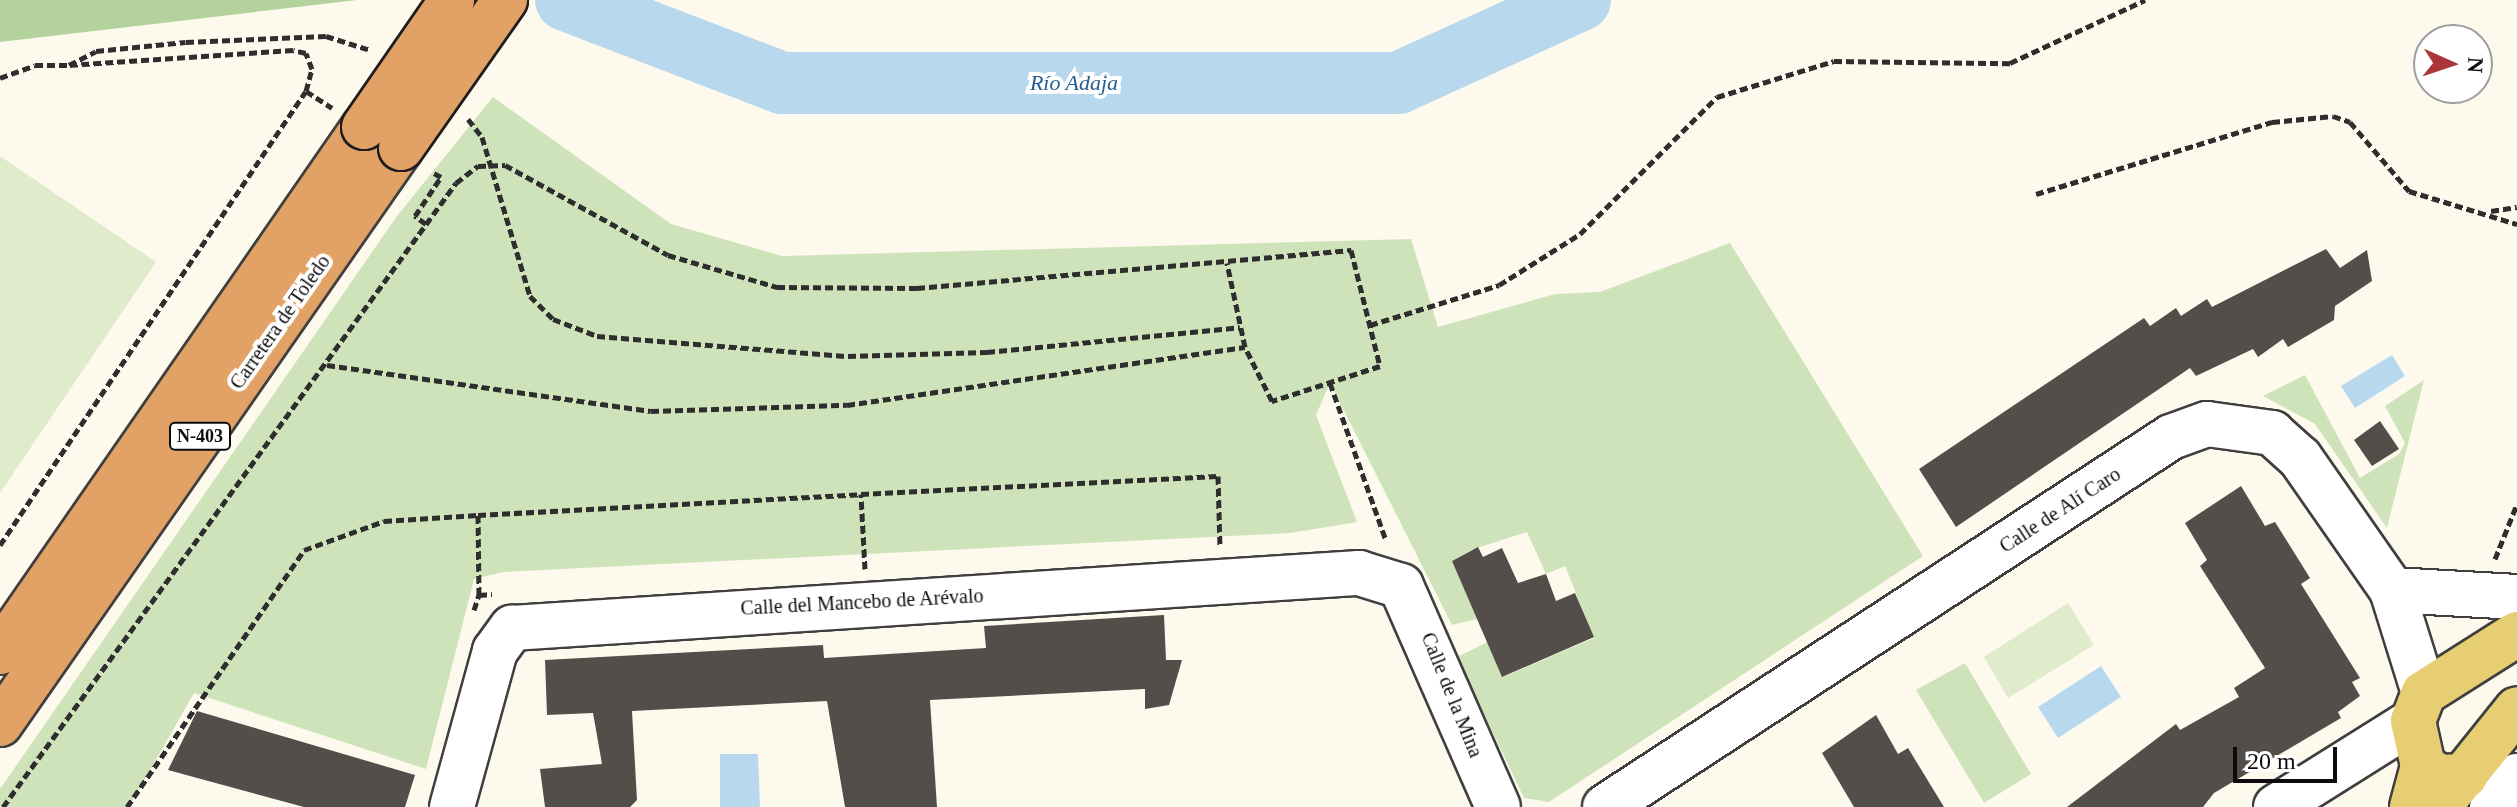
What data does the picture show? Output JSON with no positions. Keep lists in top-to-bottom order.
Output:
{
  "streets": {
    "highway": ["Carretera de Toledo", "N-403"],
    "street": ["Calle de Alí Caro", "Calle del Mancebo de Arévalo", "Calle de la Mina"]
  },
  "crossings": [
    ["Calle del Mancebo de Arévalo", "Calle de la Mina"]
  ],
  "water": ["Río Adaja"],
  "scale_bar": "20 m",
  "north": "right"
}
